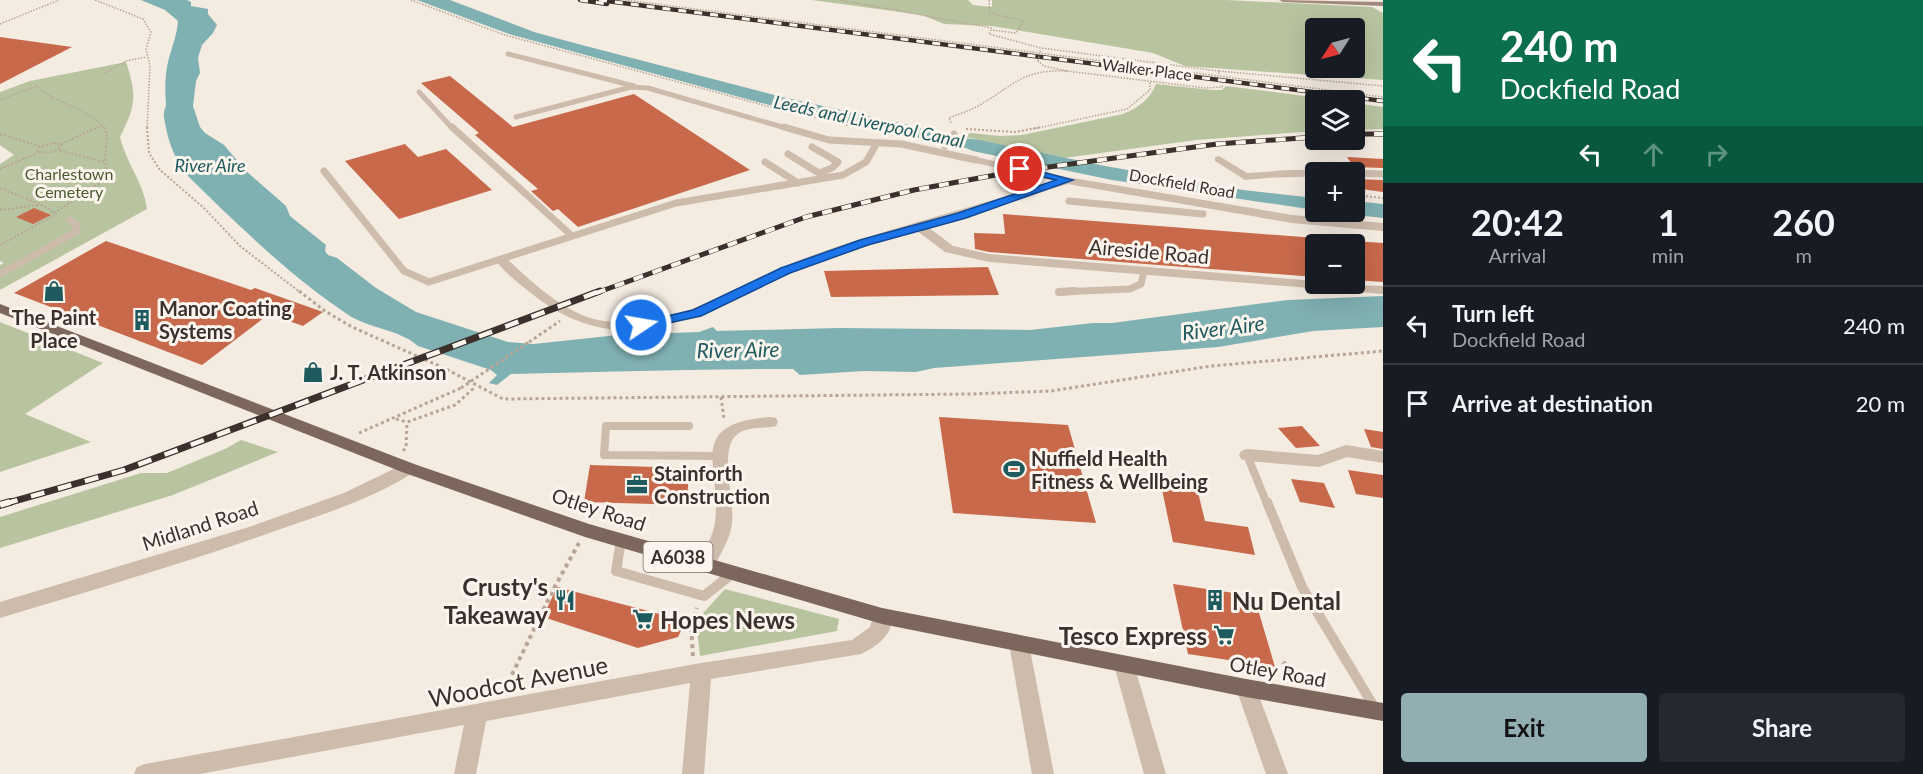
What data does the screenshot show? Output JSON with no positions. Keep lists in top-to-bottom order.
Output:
{
  "streets": {
    "main road": ["Otley Road", "A6038"],
    "street": [
      "Dockfield Road",
      "Aireside Road",
      "Midland Road",
      "Woodcot Avenue"
    ],
    "path": ["Walker Place"]
  },
  "crossings": [
    ["Otley Road", "Midland Road"],
    ["Otley Road", "Woodcot Avenue"]
  ],
  "water": ["Leeds and Liverpool Canal", "River Aire"],
  "parks": ["Charlestown Cemetery"],
  "places": {
    "shop": ["The Paint Place", "J. T. Atkinson"],
    "building": ["Manor Coating Systems", "Nu Dental"],
    "sports": ["Nuffield Health Fitness & Wellbeing"],
    "office": ["Stainforth Construction"],
    "restaurant": ["Crusty's Takeaway"],
    "supermarket": ["Hopes News", "Tesco Express"]
  },
  "north": "bottom left",
  "page": {
    "turn": ["240 m", "Dockfield Road"],
    "map_buttons": ["+", "−"],
    "eta": [
      "20:42",
      "Arrival",
      "1",
      "min",
      "260",
      "m"
    ],
    "list": [
      {
        "name": "Turn left",
        "note": "Dockfield Road",
        "value": "240 m"
      },
      {
        "name": "Arrive at destination",
        "value": "20 m"
      }
    ],
    "buttons": ["Exit", "Share"]
  }
}
